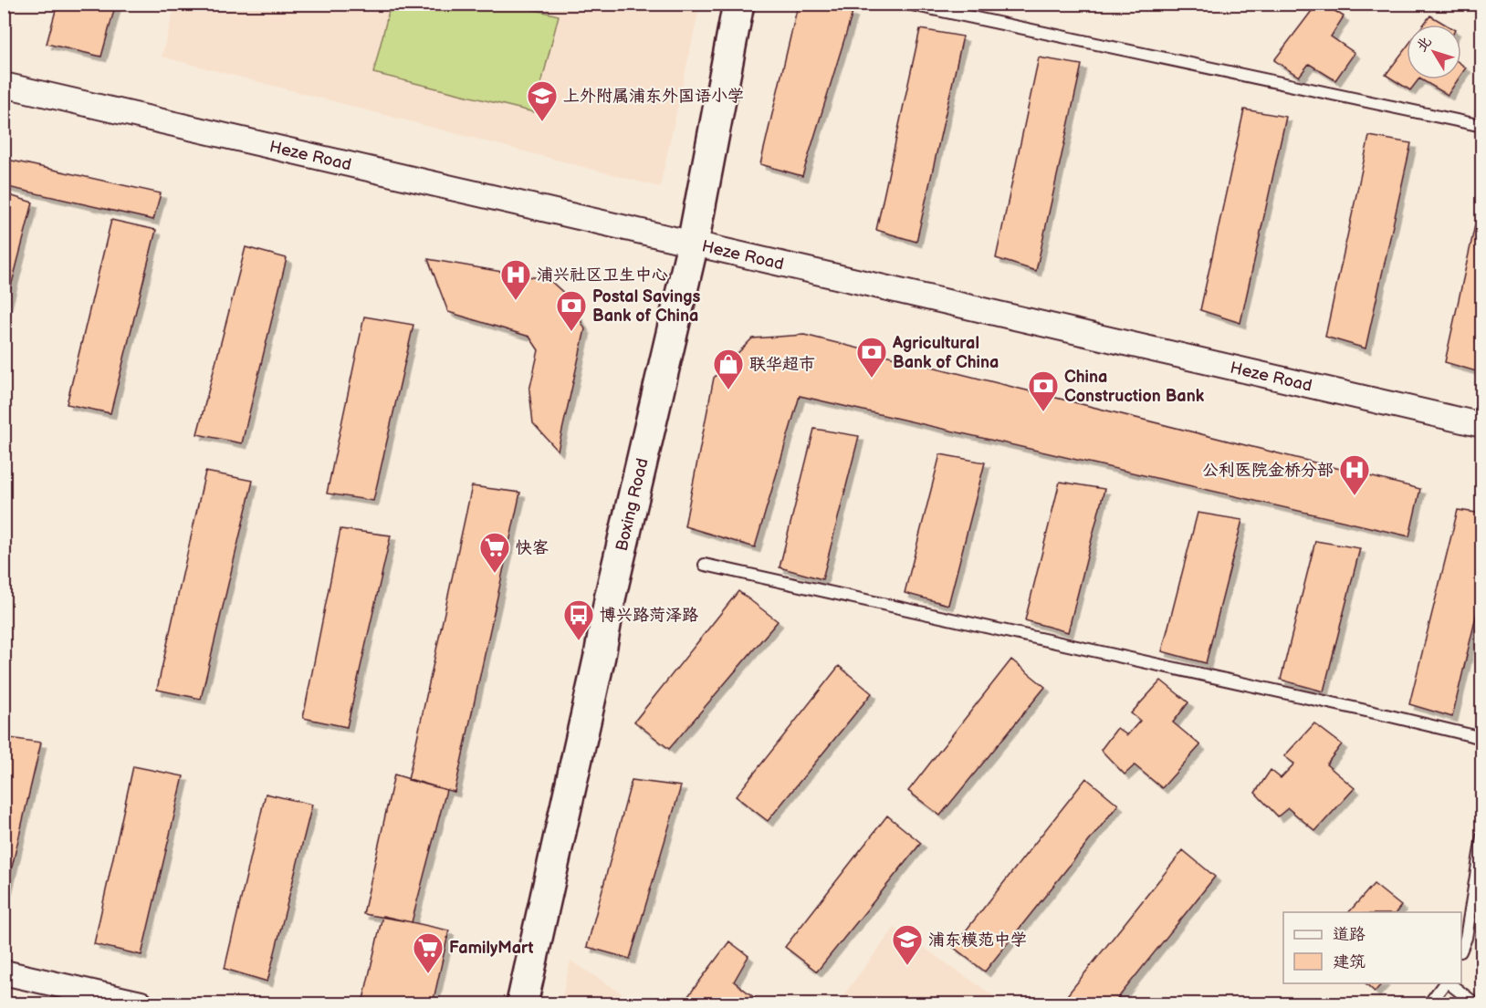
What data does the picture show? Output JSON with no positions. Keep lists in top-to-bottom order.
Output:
{
  "streets": {
    "street": ["Heze Road", "Boxing Road"]
  },
  "crossings": [
    ["Heze Road", "Boxing Road"]
  ],
  "places": {
    "school or university": ["上外附属浦东外国语小学", "浦东模范中学"],
    "hospital": ["浦兴社区卫生中心", "公利医院金桥分部"],
    "bank": ["Postal Savings Bank of China", "Agricultural Bank of China", "China Construction Bank"],
    "shop": ["联华超市"],
    "supermarket": ["快客", "FamilyMart"],
    "bus stop": ["博兴路菏泽路"]
  },
  "legend": ["道路", "建筑"],
  "north": "top left"
}
